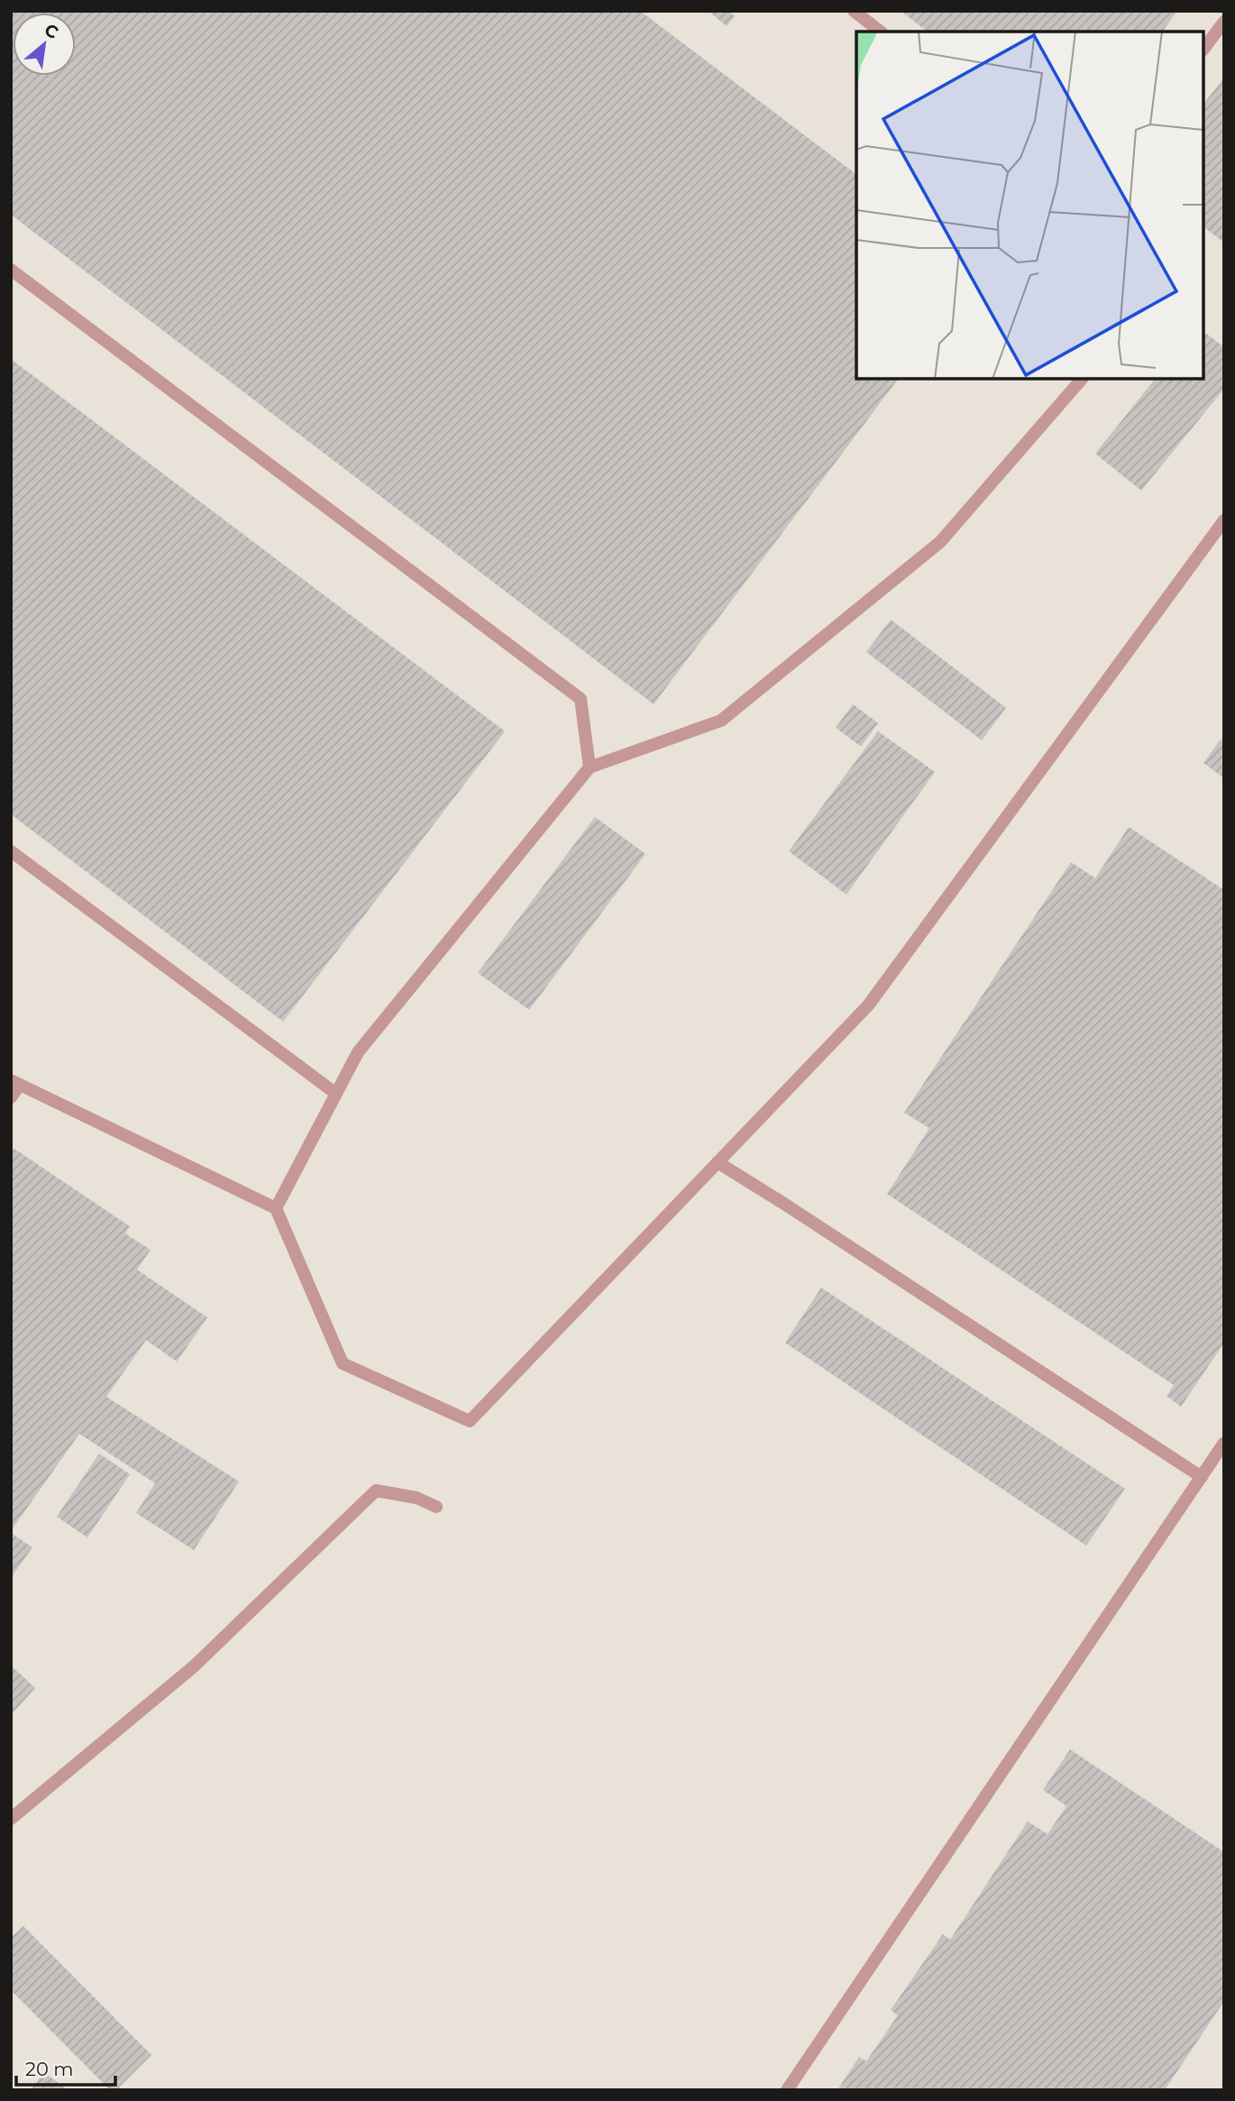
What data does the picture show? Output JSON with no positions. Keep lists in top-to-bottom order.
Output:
{
  "scale_bar": "20 m",
  "north": "top right"
}
